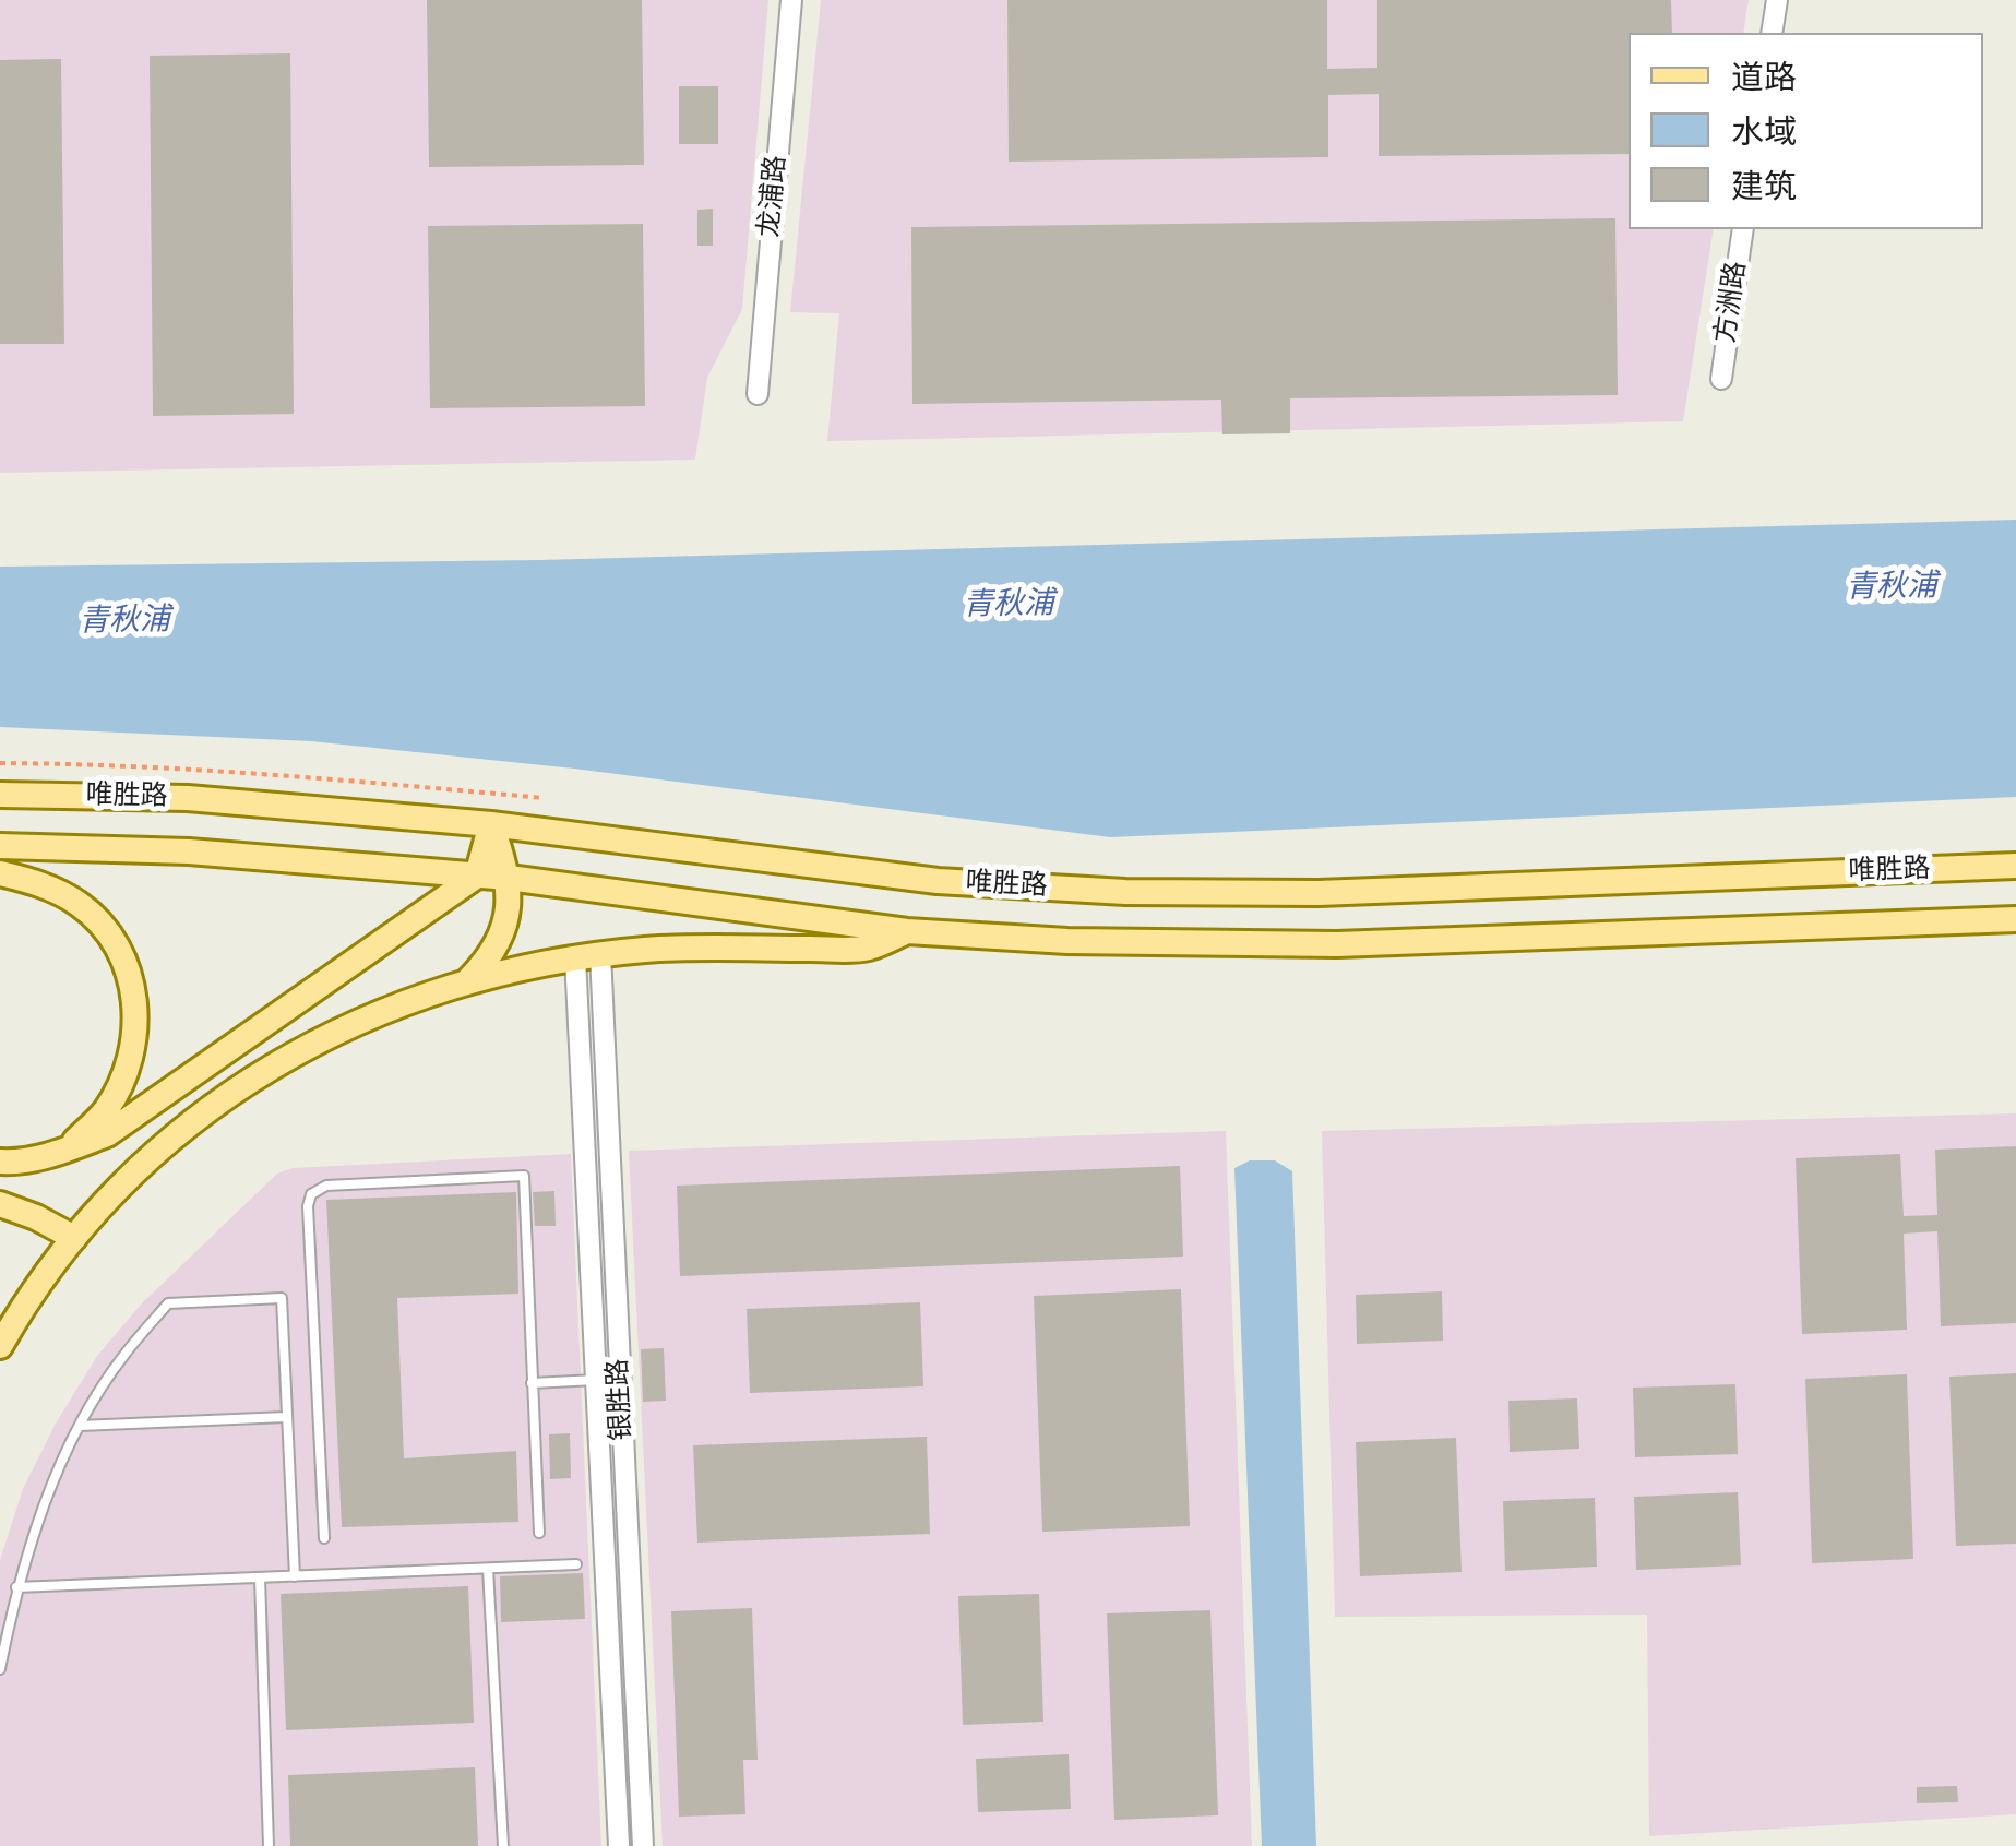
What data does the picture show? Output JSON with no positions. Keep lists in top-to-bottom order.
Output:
{
  "streets": {
    "main road": ["唯胜路"],
    "street": ["龙浦路", "方洲路", "银胜路"]
  },
  "water": ["青秋浦"],
  "legend": ["道路", "水域", "建筑"]
}
